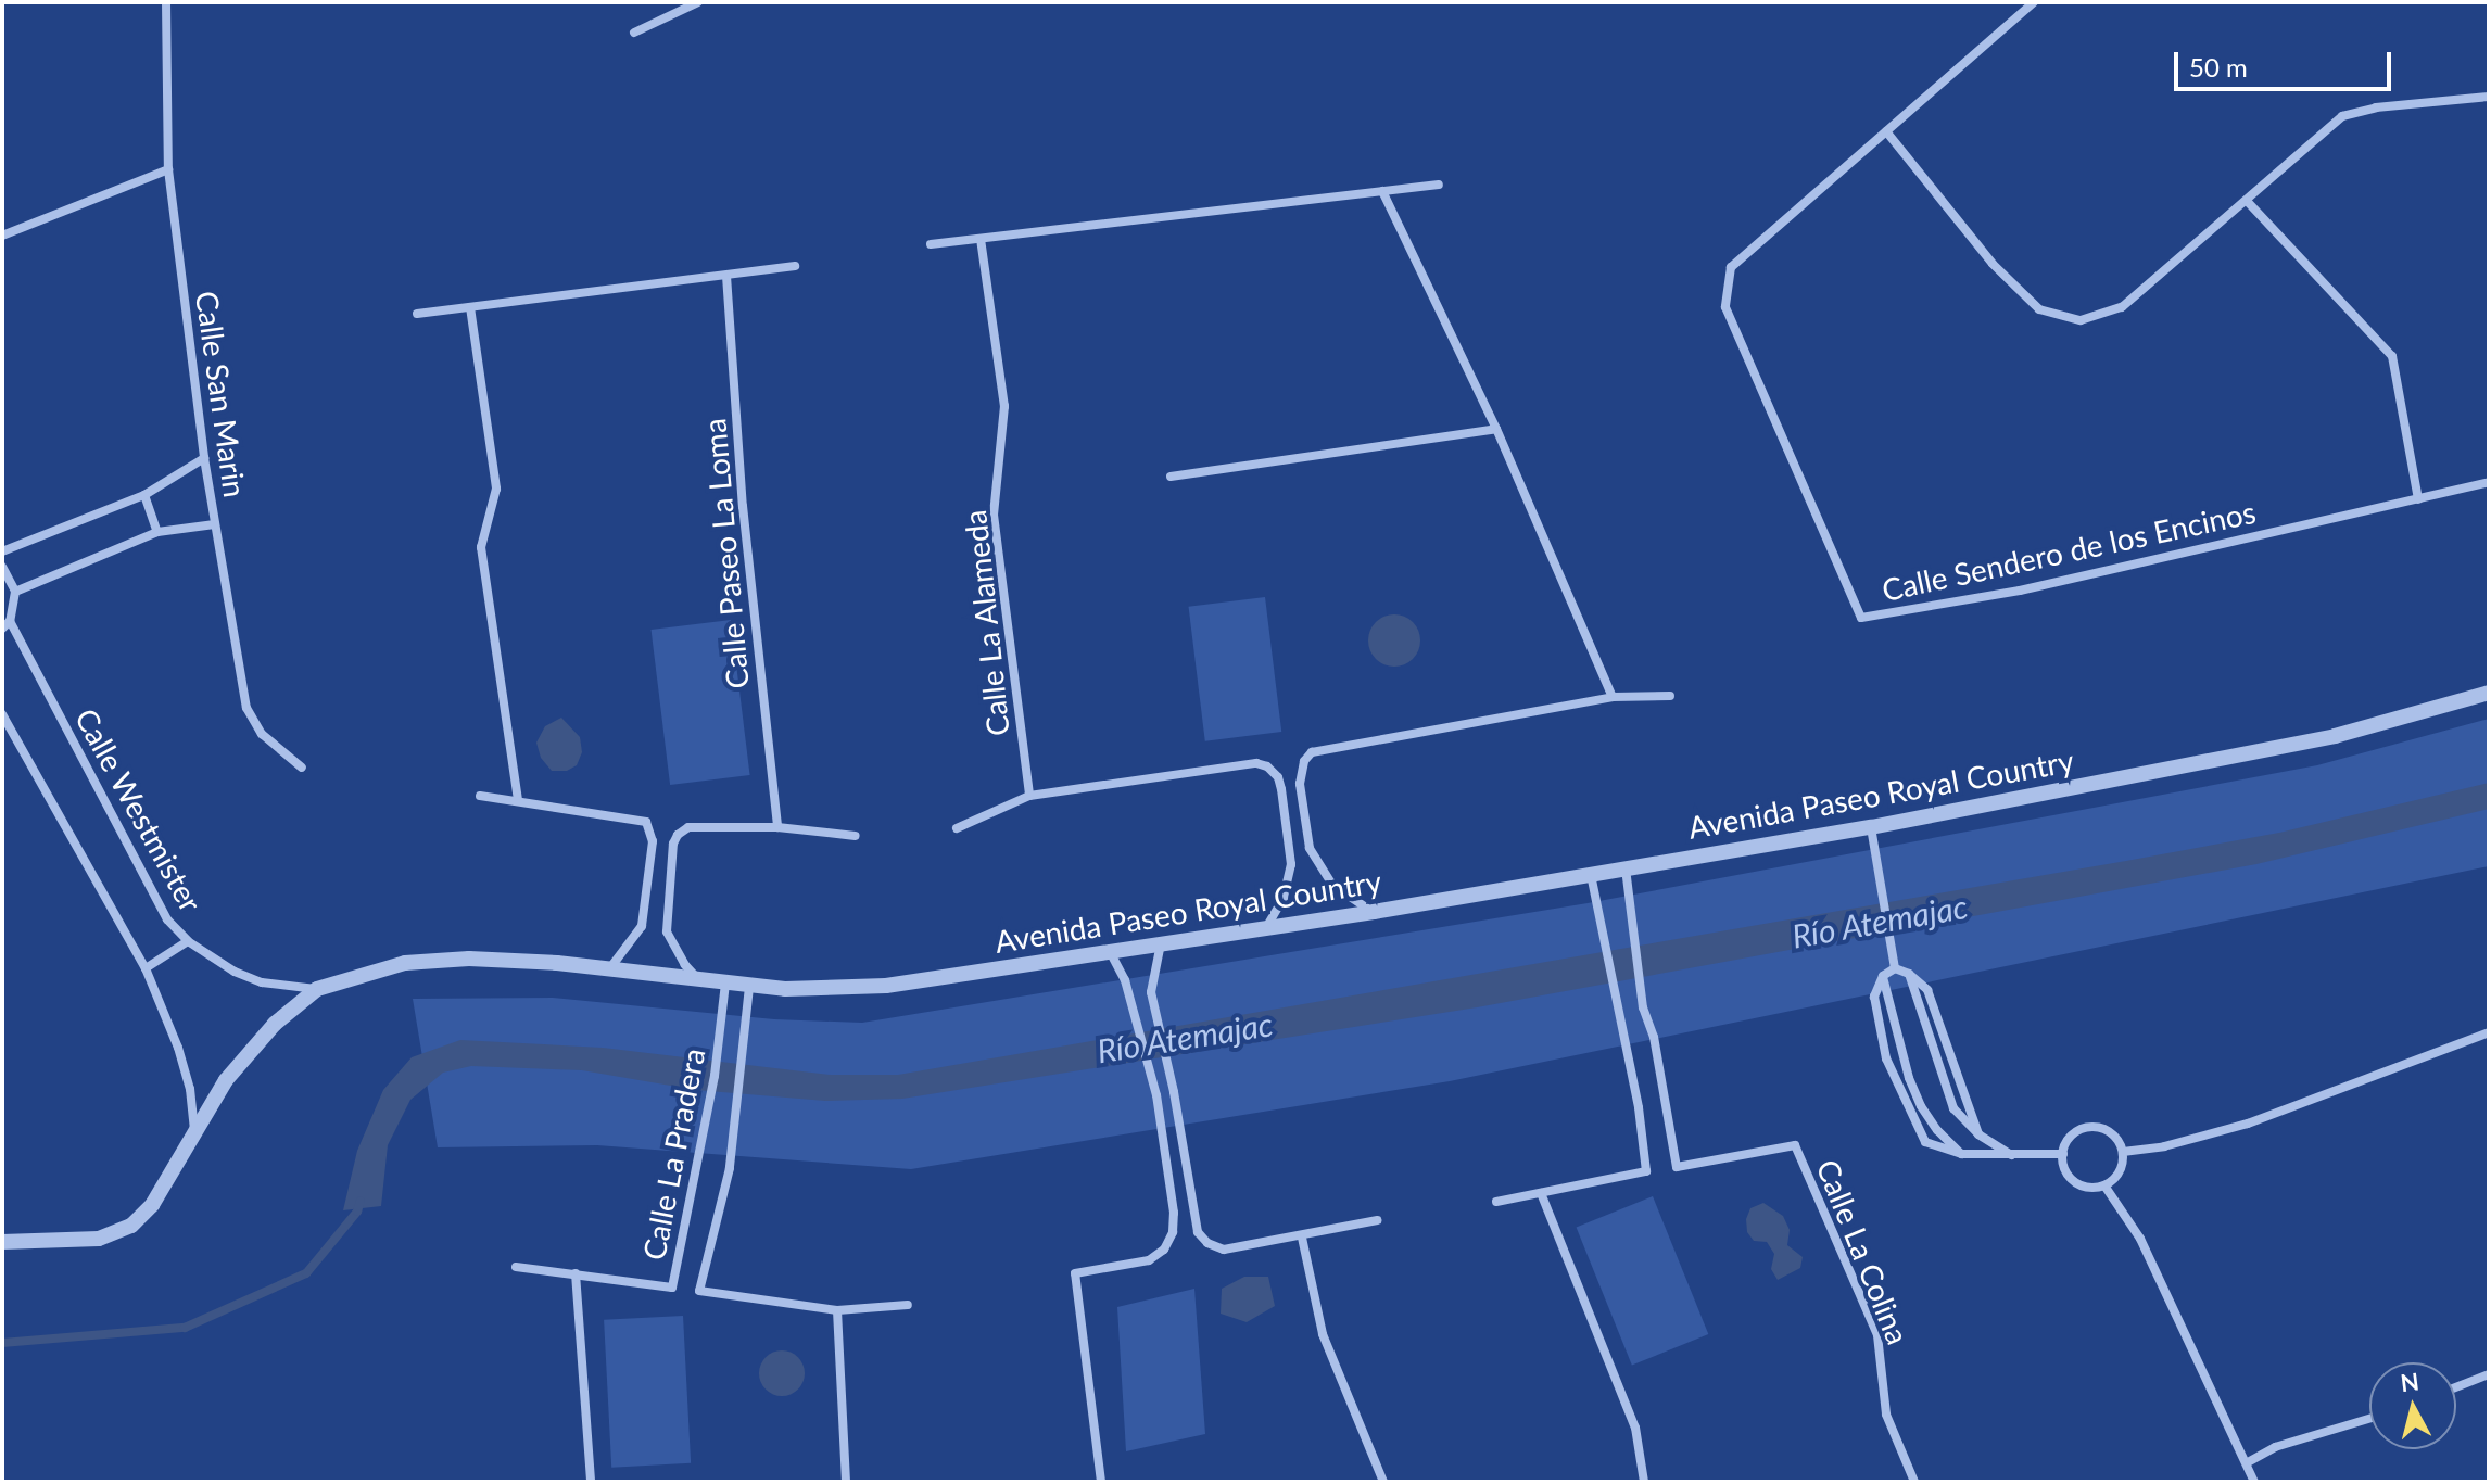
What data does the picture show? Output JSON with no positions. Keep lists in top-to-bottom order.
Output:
{
  "streets": {
    "street": [
      "Calle San Marin",
      "Calle Sendero de los Encinos",
      "Calle Paseo La Loma",
      "Calle La Alameda",
      "Avenida Paseo Royal Country",
      "Calle Westmister",
      "Calle La Pradera",
      "Calle La Colina"
    ]
  },
  "crossings": [
    ["Avenida Paseo Royal Country", "Calle Westmister"],
    ["Avenida Paseo Royal Country", "Calle La Pradera"],
    ["Avenida Paseo Royal Country", "Calle La Colina"]
  ],
  "water": ["Río Atemajac"],
  "scale_bar": "50 m",
  "north": "top"
}
